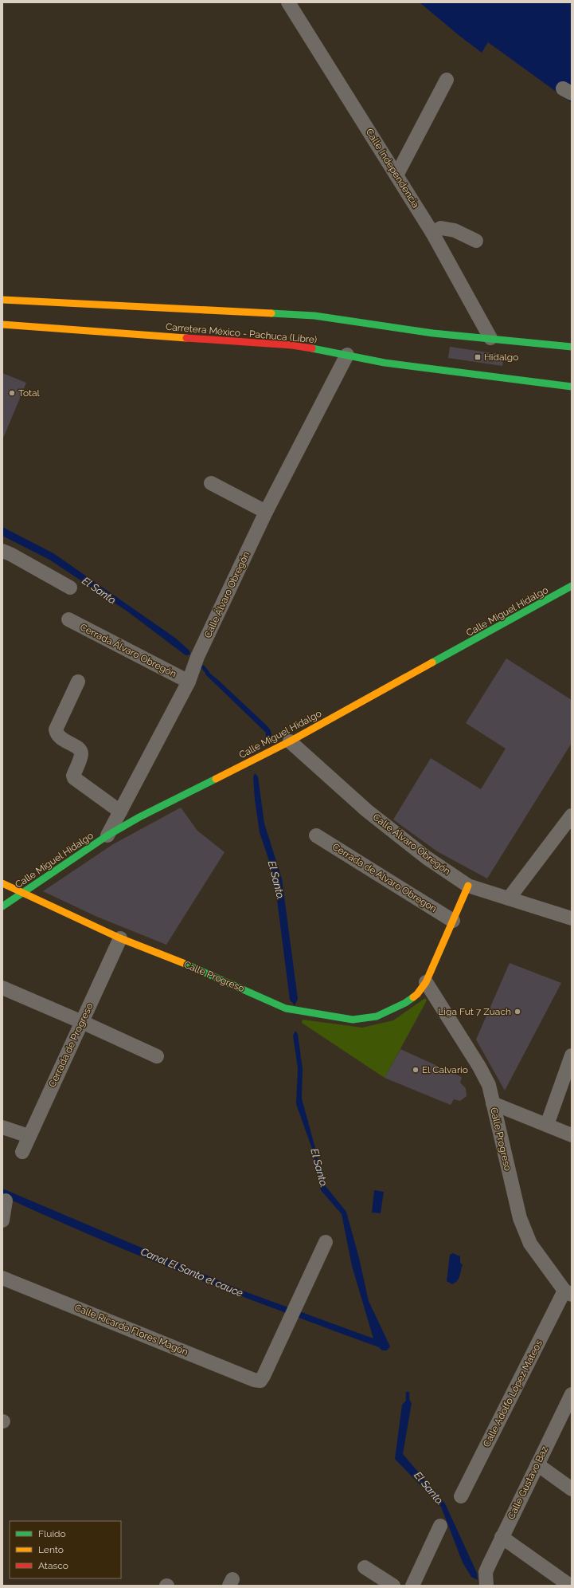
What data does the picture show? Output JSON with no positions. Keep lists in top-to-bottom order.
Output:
{
  "streets": {
    "street": [
      "Calle Independencia",
      "Carretera México - Pachuca (Libre)",
      "Calle Álvaro Obregón",
      "Calle Miguel Hidalgo",
      "Cerrada Álvaro Obregón",
      "Cerrada de Alvaro Obregon",
      "Calle Progreso",
      "Cerrada de Progreso",
      "Calle Ricardo Flores Magón",
      "Calle Adolfo López Mateos",
      "Calle Gustavo Baz"
    ]
  },
  "crossings": [
    ["Calle Independencia", "Carretera México - Pachuca (Libre)"],
    ["Carretera México - Pachuca (Libre)", "Calle Álvaro Obregón"],
    ["Calle Álvaro Obregón", "Calle Miguel Hidalgo"],
    ["Calle Álvaro Obregón", "Cerrada Álvaro Obregón"],
    ["Calle Álvaro Obregón", "Calle Progreso"],
    ["Calle Miguel Hidalgo", "Calle Progreso"],
    ["Cerrada de Alvaro Obregon", "Calle Progreso"],
    ["Calle Progreso", "Cerrada de Progreso"],
    ["Calle Progreso", "Calle Adolfo López Mateos"]
  ],
  "water": ["El Santo.", "Canal El Santo el cauce"],
  "places": {
    "transit": ["Hidalgo"],
    "other": ["Total", "Liga Fut 7 Zuach", "El Calvario"]
  },
  "legend": ["Fluido", "Lento", "Atasco"]
}
